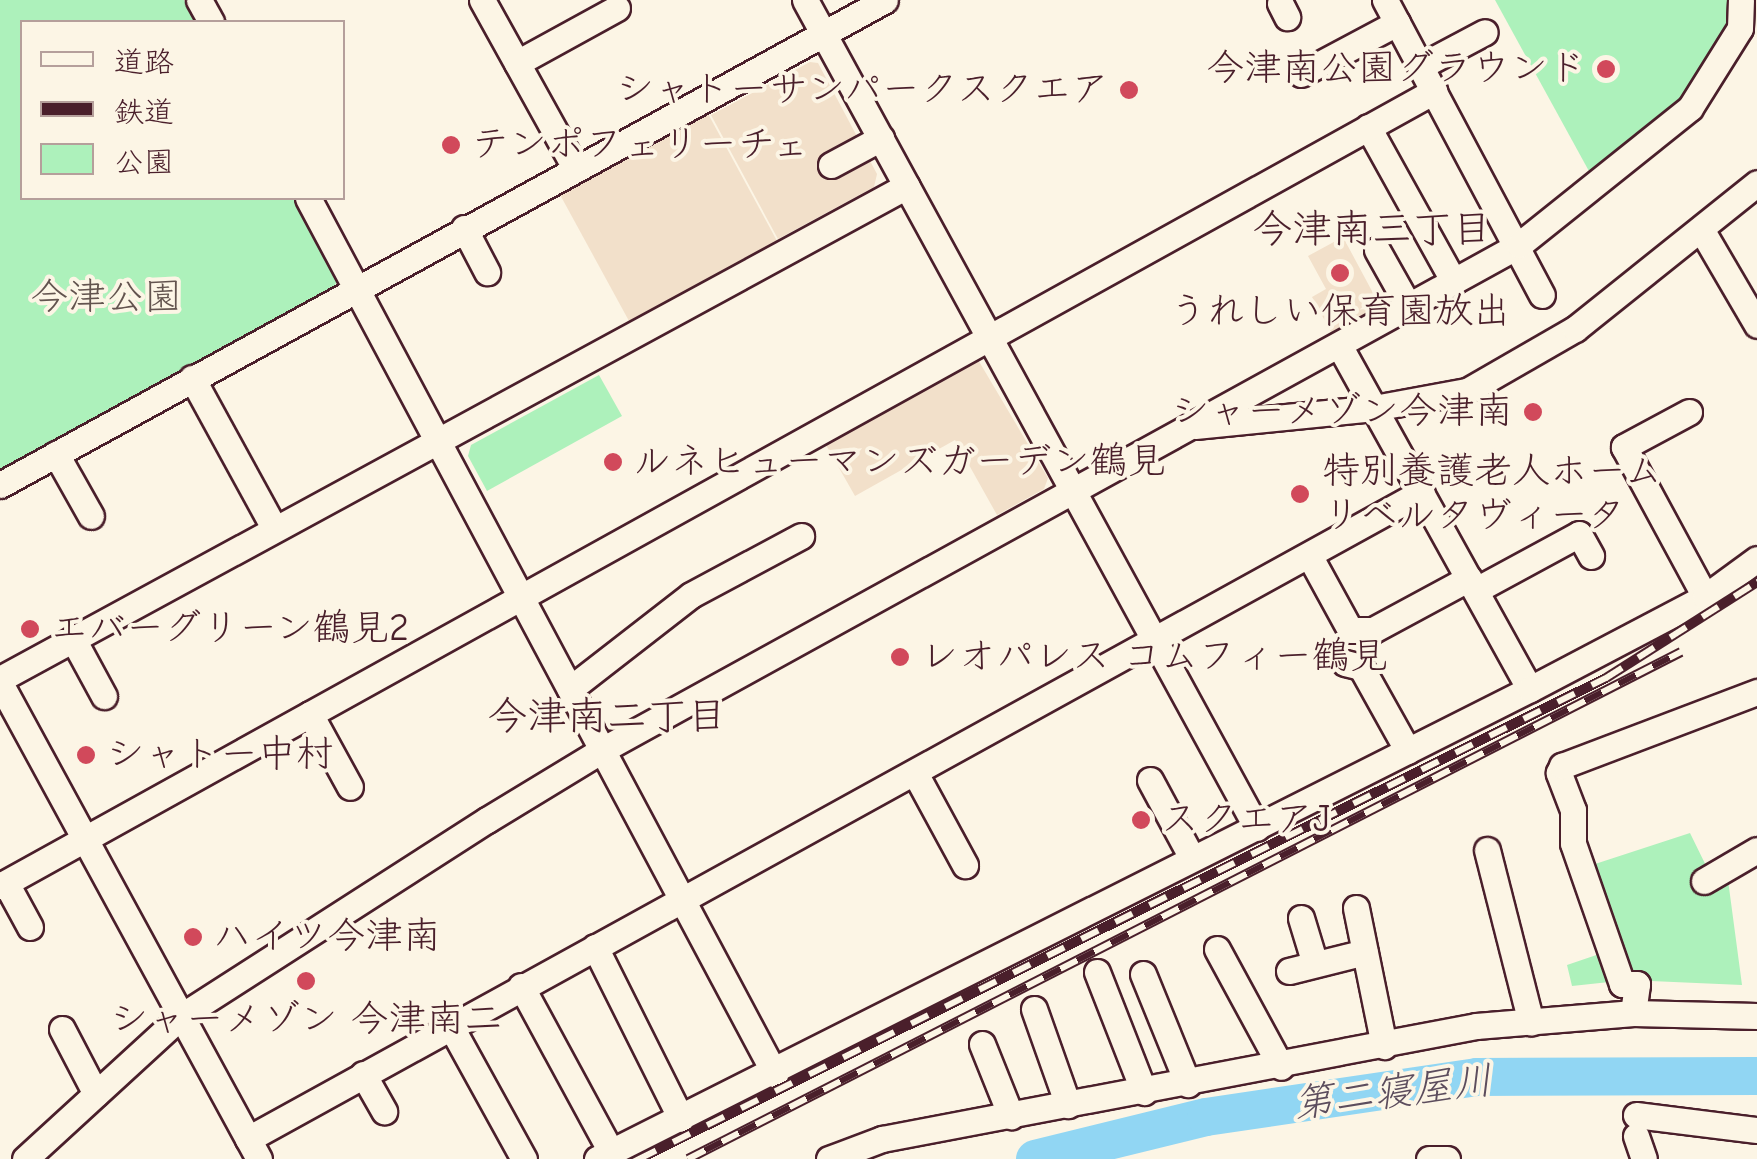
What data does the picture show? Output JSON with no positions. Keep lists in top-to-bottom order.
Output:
{
  "districts": ["今津南三丁目", "今津南二丁目"],
  "water": ["第二寝屋川"],
  "parks": ["今津公園"],
  "places": [
    "今津南公園グラウンド",
    "シャトーサンパークスクエア",
    "テンポフェリーチェ",
    "うれしい保育園放出",
    "シャーメゾン今津南",
    "ルネヒューマンズガーデン鶴見",
    "特別養護老人ホーム リベルタヴィータ",
    "エバーグリーン鶴見2",
    "レオパレス コムフィー鶴見",
    "シャトー中村",
    "スクエアJ",
    "ハイツ今津南",
    "シャーメゾン 今津南二"
  ],
  "legend": ["道路", "鉄道", "公園"]
}
